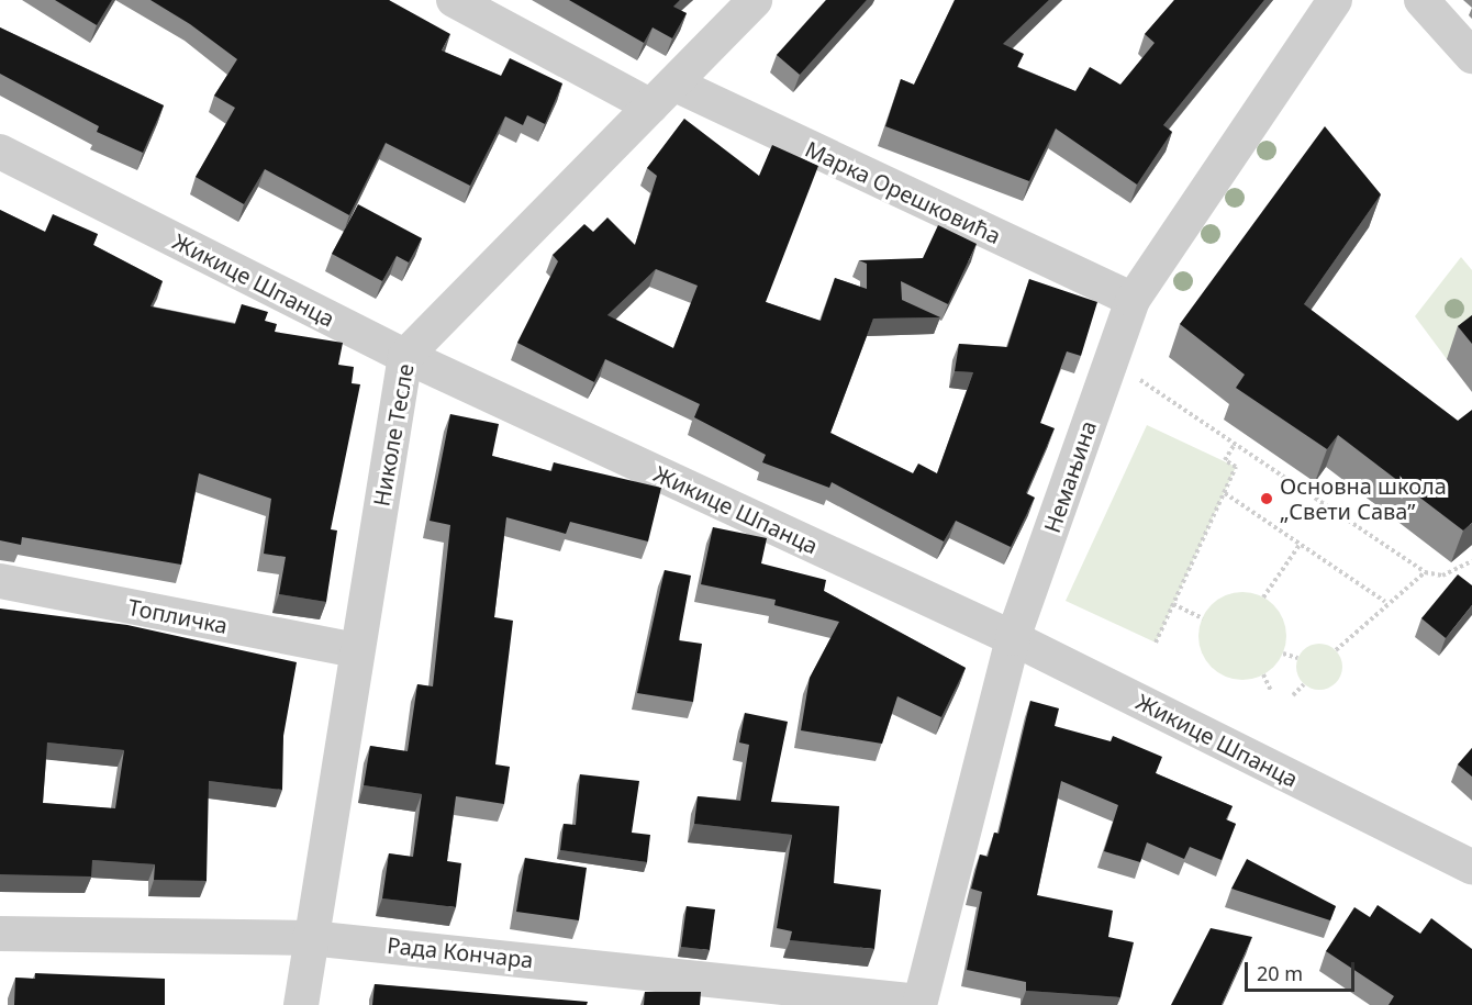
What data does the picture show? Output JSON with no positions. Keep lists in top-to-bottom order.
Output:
{
  "streets": {
    "street": [
      "Марка Орешковића",
      "Жикице Шпанца",
      "Николе Тесле",
      "Немањина",
      "Топличка",
      "Рада Кончара"
    ]
  },
  "crossings": [
    ["Марка Орешковића", "Николе Тесле"],
    ["Марка Орешковића", "Немањина"],
    ["Жикице Шпанца", "Николе Тесле"],
    ["Жикице Шпанца", "Немањина"],
    ["Николе Тесле", "Топличка"],
    ["Николе Тесле", "Рада Кончара"],
    ["Немањина", "Рада Кончара"]
  ],
  "places": ["Основна школа „Свети Сава”"],
  "scale_bar": "20 m"
}
